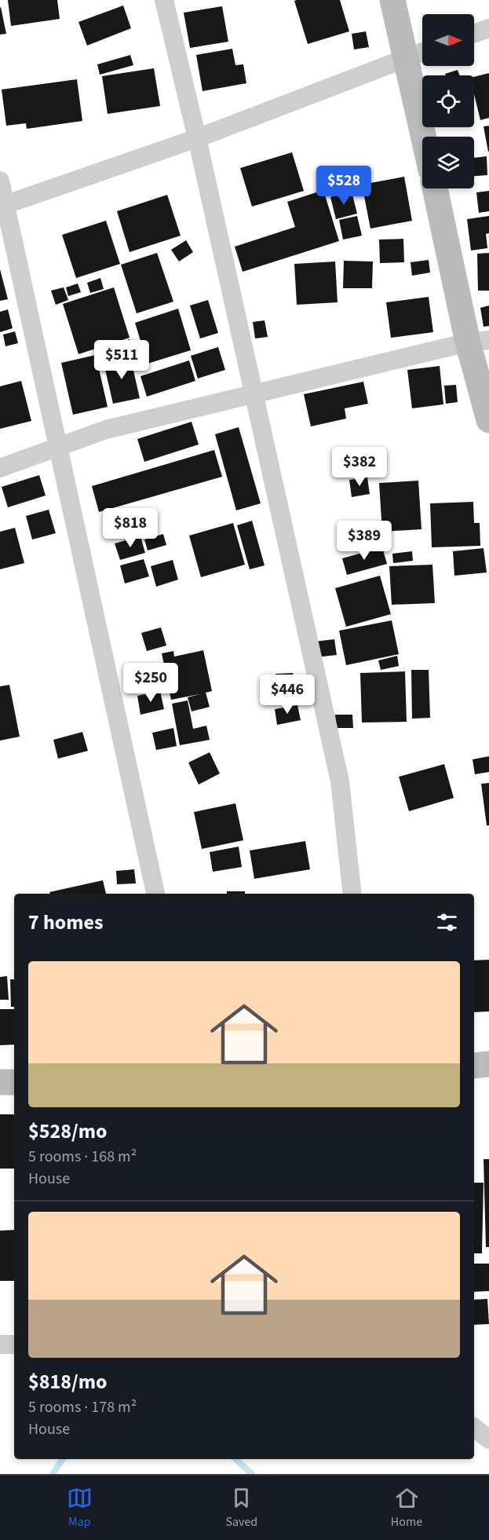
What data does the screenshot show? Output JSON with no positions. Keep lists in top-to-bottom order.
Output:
{
  "north": "right",
  "page": {
    "price": [
      "$528",
      "$511",
      "$382",
      "$818",
      "$389",
      "$250",
      "$446"
    ],
    "heading": "7 homes",
    "list": [
      {
        "name": "$528/mo",
        "note": "5 rooms · 168 m² · House"
      },
      {
        "name": "$818/mo",
        "note": "5 rooms · 178 m² · House"
      }
    ],
    "tabs": ["Map", "Saved", "Home"]
  }
}
